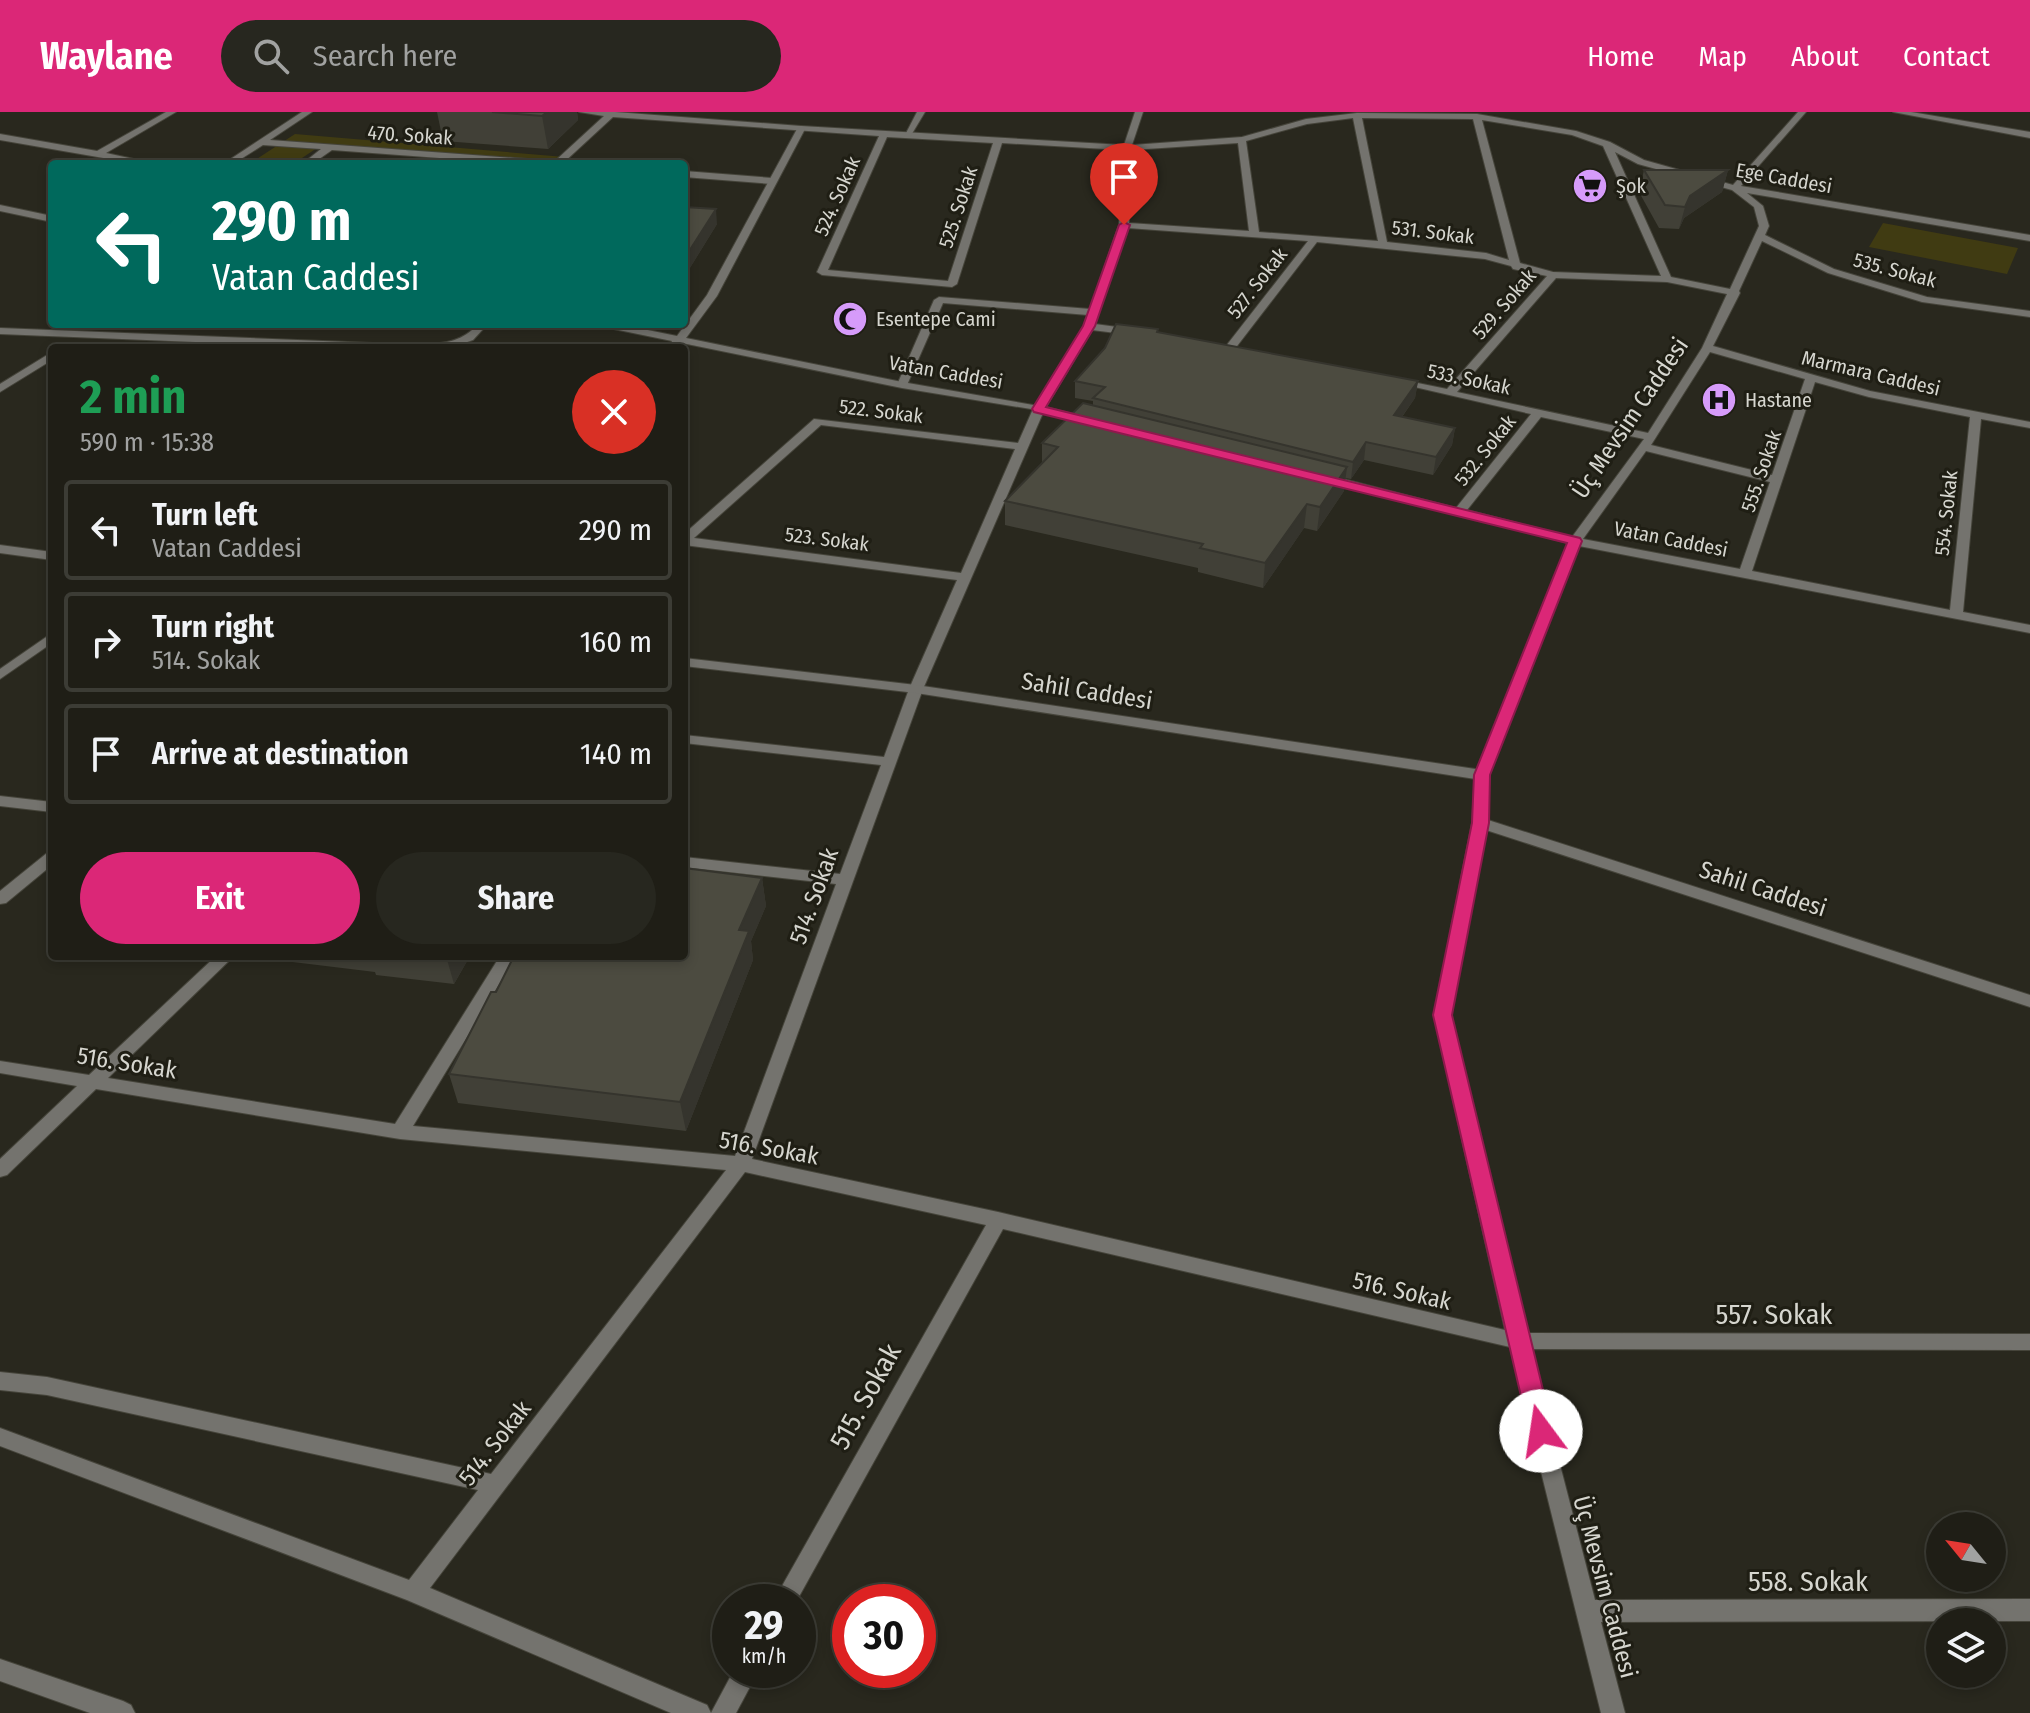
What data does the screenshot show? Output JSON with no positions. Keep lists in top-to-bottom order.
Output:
{
  "streets": {
    "street": [
      "470. Sokak",
      "Ege Caddesi",
      "524. Sokak",
      "525. Sokak",
      "531. Sokak",
      "535. Sokak",
      "527. Sokak",
      "529. Sokak",
      "Vatan Caddesi",
      "Marmara Caddesi",
      "533. Sokak",
      "522. Sokak",
      "Üç Mevsim Caddesi",
      "532. Sokak",
      "555. Sokak",
      "554. Sokak",
      "523. Sokak",
      "Sahil Caddesi",
      "514. Sokak",
      "516. Sokak",
      "557. Sokak",
      "515. Sokak",
      "558. Sokak"
    ]
  },
  "crossings": [
    ["Ege Caddesi", "524. Sokak"],
    ["Ege Caddesi", "525. Sokak"],
    ["Ege Caddesi", "529. Sokak"],
    ["Ege Caddesi", "514. Sokak"],
    ["524. Sokak", "525. Sokak"],
    ["531. Sokak", "527. Sokak"],
    ["531. Sokak", "529. Sokak"],
    ["531. Sokak", "Üç Mevsim Caddesi"],
    ["531. Sokak", "514. Sokak"],
    ["535. Sokak", "Üç Mevsim Caddesi"],
    ["529. Sokak", "533. Sokak"],
    ["Vatan Caddesi", "Üç Mevsim Caddesi"],
    ["Vatan Caddesi", "532. Sokak"],
    ["Vatan Caddesi", "555. Sokak"],
    ["Vatan Caddesi", "554. Sokak"],
    ["Vatan Caddesi", "514. Sokak"],
    ["Marmara Caddesi", "Üç Mevsim Caddesi"],
    ["Marmara Caddesi", "555. Sokak"],
    ["Marmara Caddesi", "554. Sokak"],
    ["533. Sokak", "Üç Mevsim Caddesi"],
    ["533. Sokak", "532. Sokak"],
    ["533. Sokak", "555. Sokak"],
    ["522. Sokak", "514. Sokak"],
    ["Üç Mevsim Caddesi", "Sahil Caddesi"],
    ["Üç Mevsim Caddesi", "516. Sokak"],
    ["Üç Mevsim Caddesi", "557. Sokak"],
    ["Üç Mevsim Caddesi", "558. Sokak"],
    ["523. Sokak", "514. Sokak"],
    ["Sahil Caddesi", "514. Sokak"],
    ["514. Sokak", "516. Sokak"],
    ["516. Sokak", "557. Sokak"],
    ["516. Sokak", "515. Sokak"]
  ],
  "places": {
    "supermarket": ["Şok"],
    "mosque": ["Esentepe Cami"],
    "hospital": ["Hastane"]
  },
  "north": "top left",
  "page": {
    "header": "Waylane",
    "search": "Search here",
    "nav": [
      "Home",
      "Map",
      "About",
      "Contact"
    ],
    "turn": ["290 m", "Vatan Caddesi"],
    "heading": ["2 min", "590 m · 15:38"],
    "list": [
      {
        "name": "Turn left",
        "note": "Vatan Caddesi",
        "value": "290 m"
      },
      {
        "name": "Turn right",
        "note": "514. Sokak",
        "value": "160 m"
      },
      {
        "name": "Arrive at destination",
        "value": "140 m"
      }
    ],
    "buttons": ["Exit", "Share"],
    "speed": "29 km/h",
    "limit": "30"
  }
}
